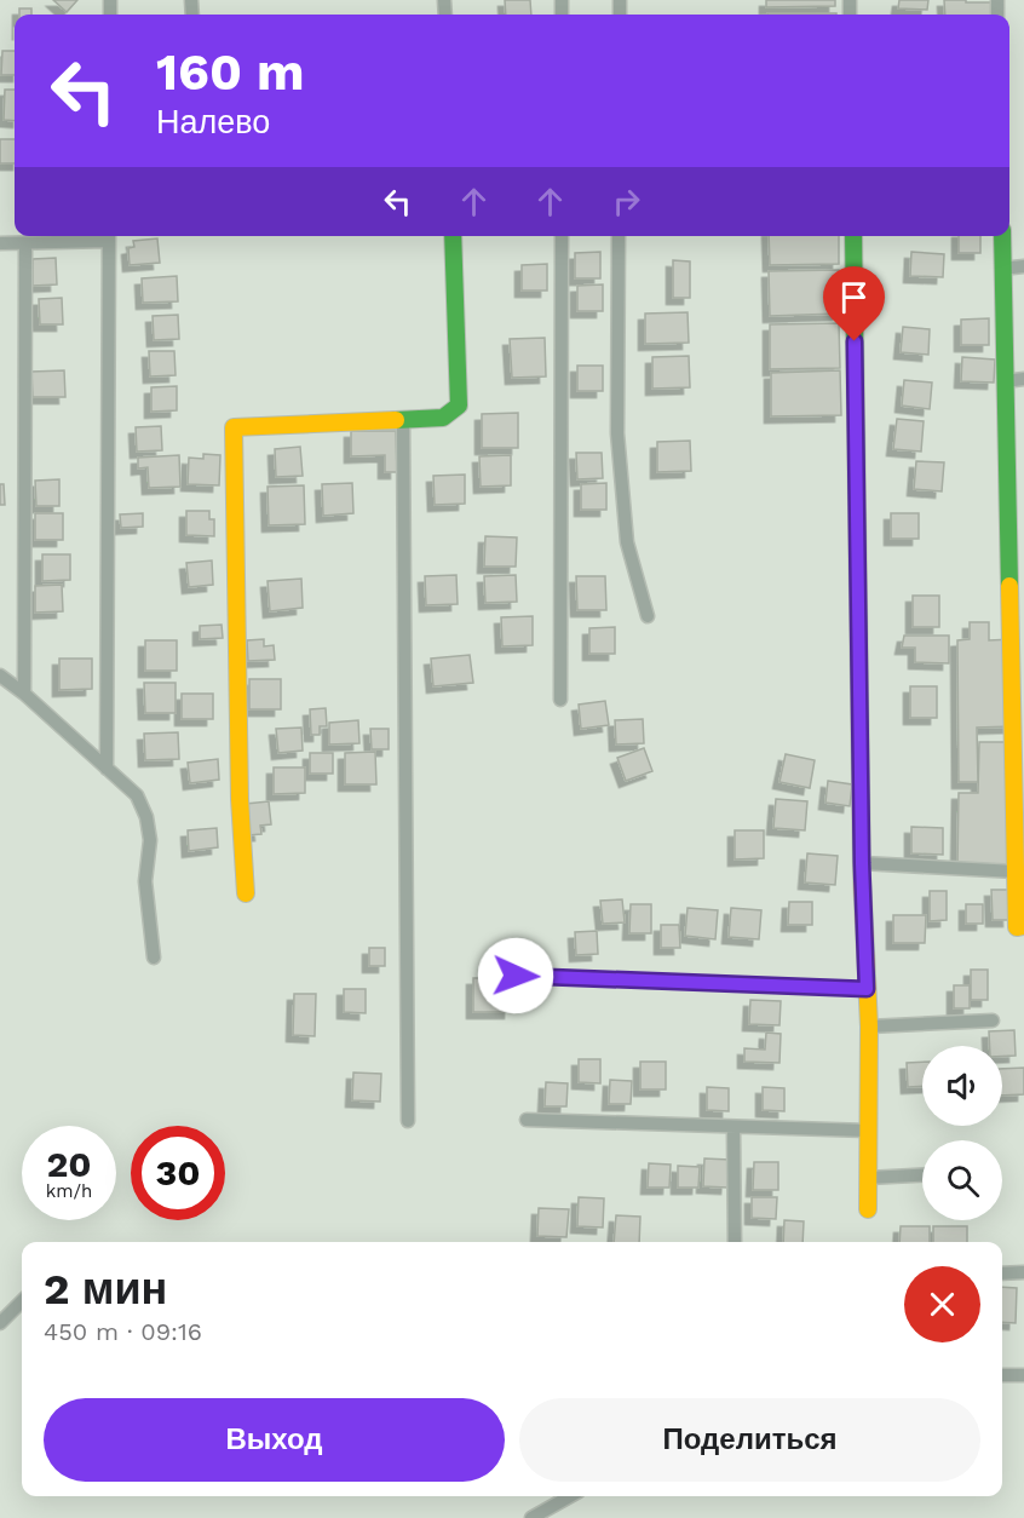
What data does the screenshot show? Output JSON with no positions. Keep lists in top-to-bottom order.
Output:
{
  "page": {
    "turn": ["160 m", "Налево"],
    "speed": "20 km/h",
    "limit": "30",
    "heading": ["2 мин", "450 m · 09:16"],
    "buttons": ["Выход", "Поделиться"]
  }
}
